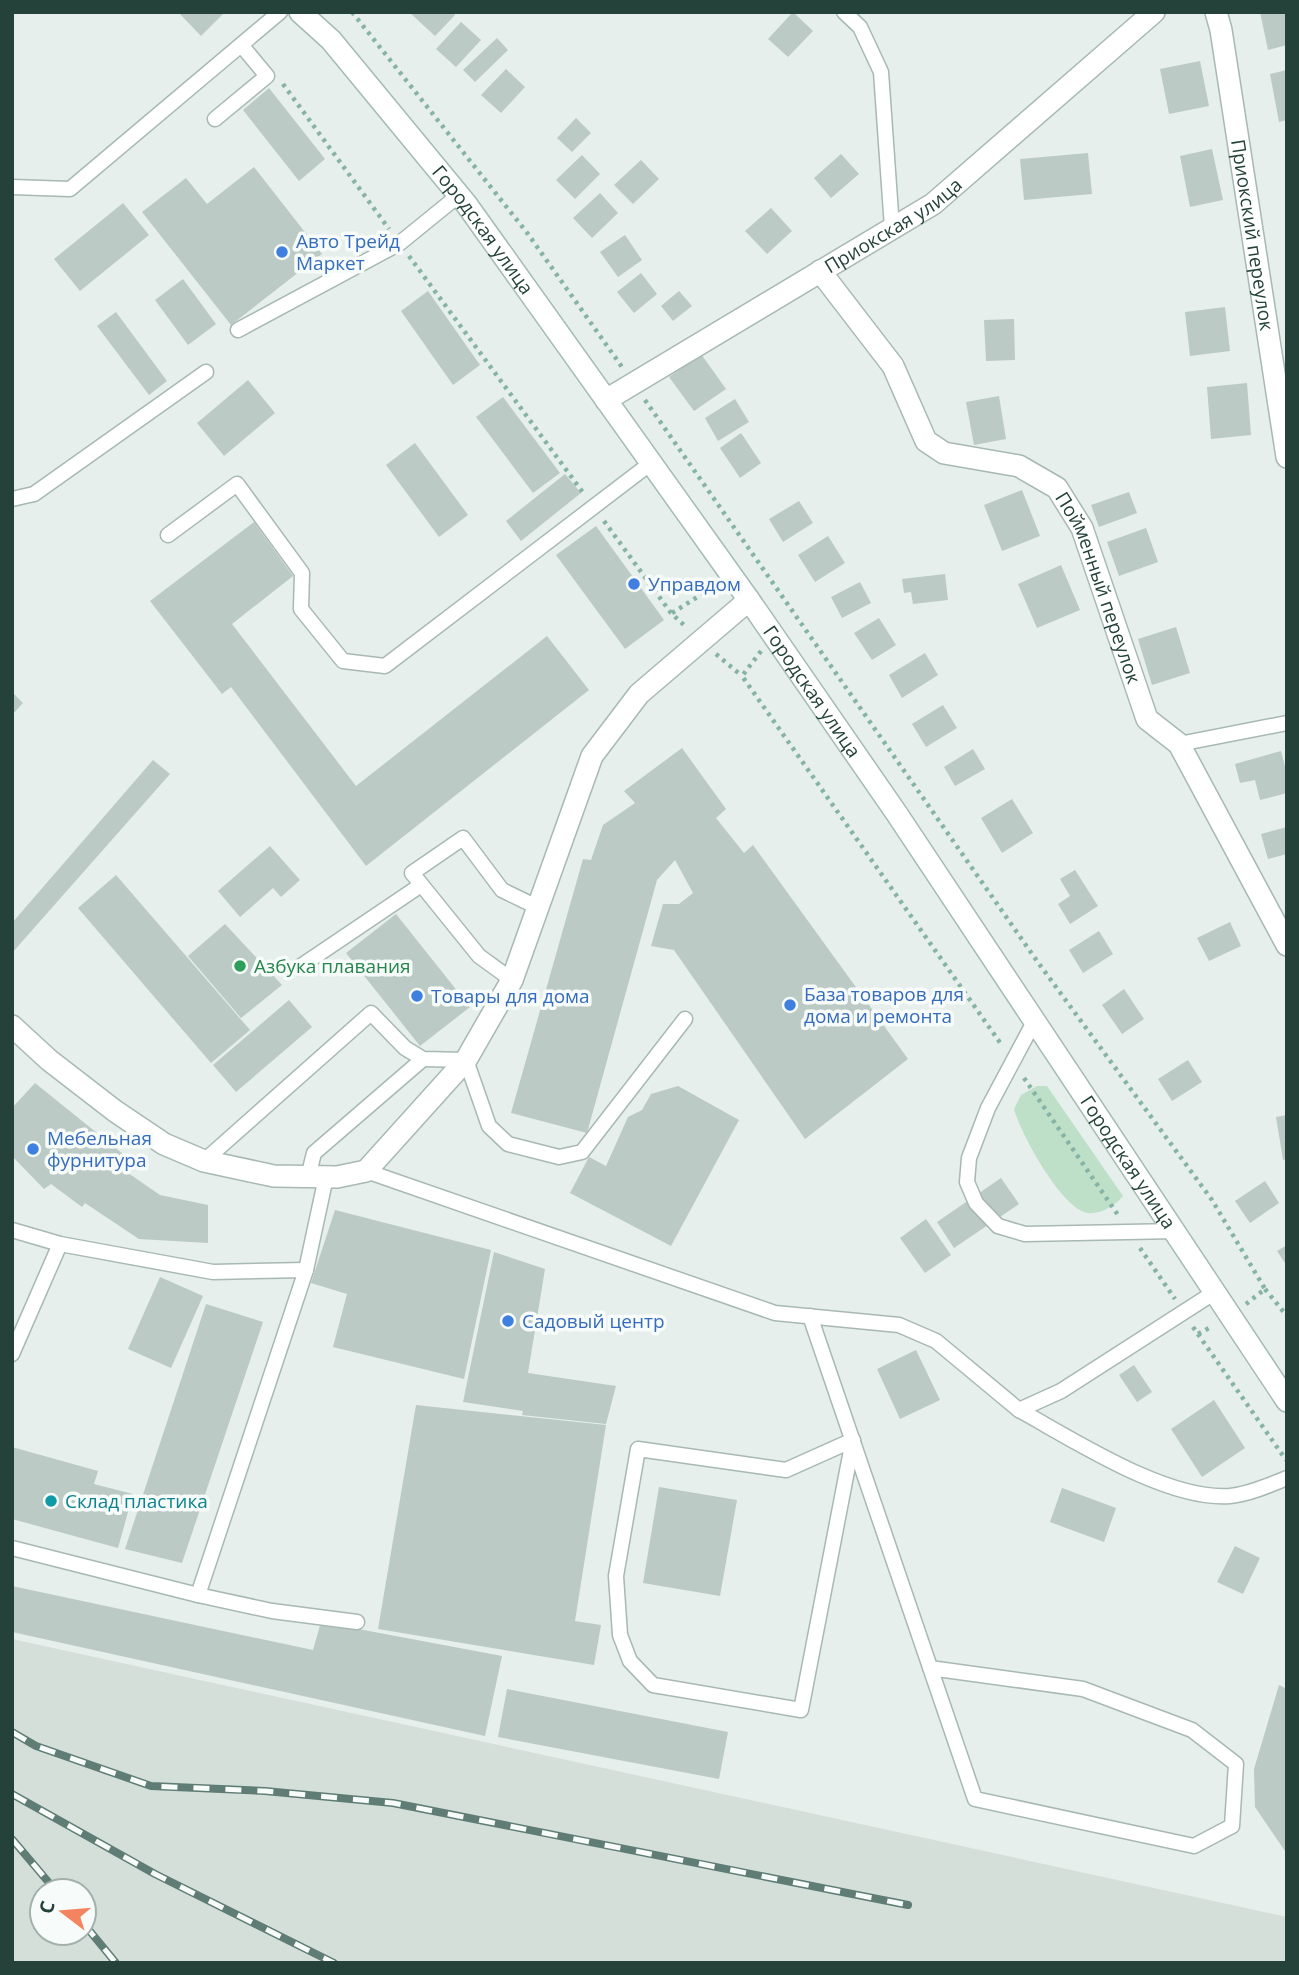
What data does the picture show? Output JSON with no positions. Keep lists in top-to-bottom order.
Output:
{
  "streets": {
    "street": [
      "Приокская улица",
      "Городская улица",
      "Приокский переулок",
      "Пойменный переулок"
    ]
  },
  "crossings": [
    ["Приокская улица", "Городская улица"],
    ["Приокская улица", "Пойменный переулок"]
  ],
  "places": [
    "Авто Трейд Маркет",
    "Управдом",
    "Азбука плавания",
    "Товары для дома",
    "База товаров для дома и ремонта",
    "Мебельная фурнитура",
    "Садовый центр",
    "Склад пластика"
  ],
  "north": "left"
}
